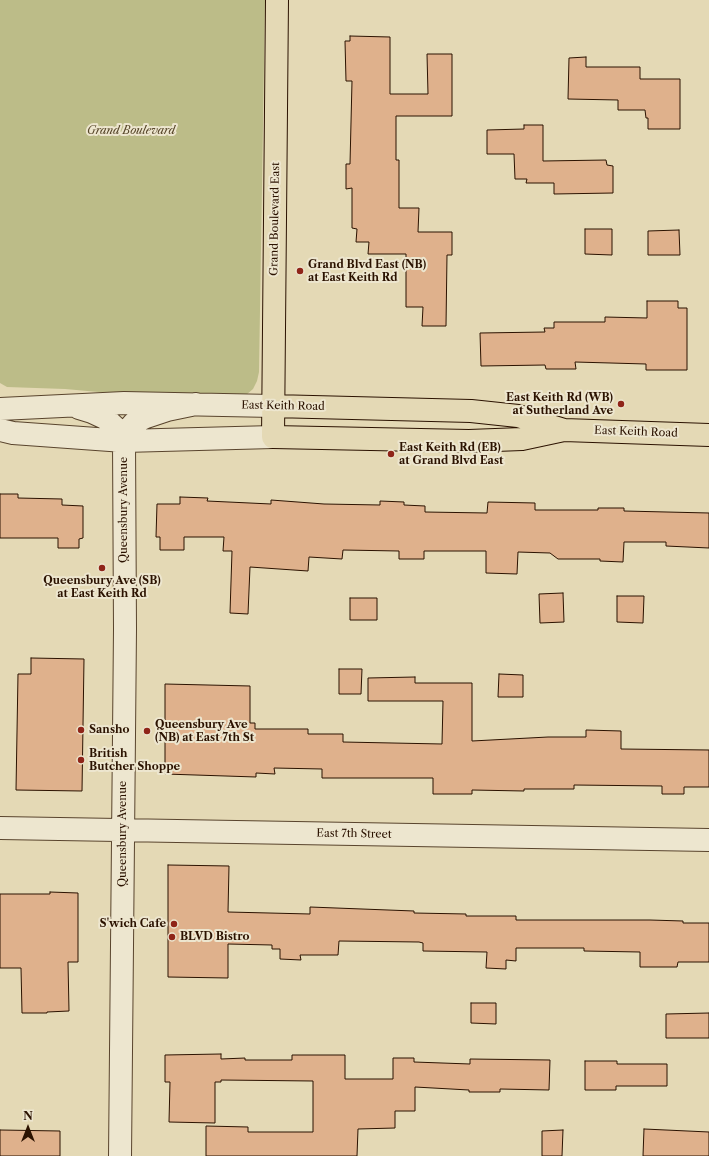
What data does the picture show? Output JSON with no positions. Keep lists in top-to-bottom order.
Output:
{
  "streets": {
    "main road": ["Grand Boulevard East", "East Keith Road"],
    "street": ["Queensbury Avenue", "East 7th Street"]
  },
  "crossings": [
    ["Grand Boulevard East", "East Keith Road"],
    ["East Keith Road", "Queensbury Avenue"],
    ["Queensbury Avenue", "East 7th Street"]
  ],
  "parks": ["Grand Boulevard"],
  "places": [
    "Grand Blvd East (NB) at East Keith Rd",
    "East Keith Rd (WB) at Sutherland Ave",
    "East Keith Rd (EB) at Grand Blvd East",
    "Queensbury Ave (SB) at East Keith Rd",
    "Sansho",
    "Queensbury Ave (NB) at East 7th St",
    "British Butcher Shoppe",
    "S'wich Cafe",
    "BLVD Bistro"
  ],
  "north": "top"
}
